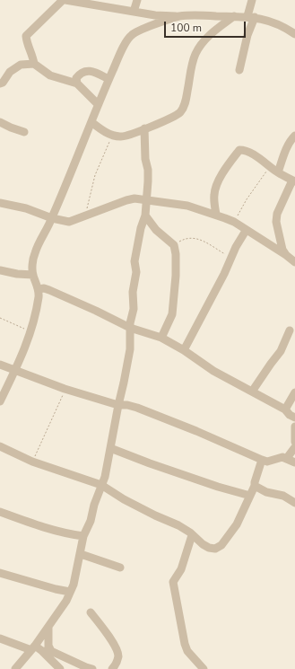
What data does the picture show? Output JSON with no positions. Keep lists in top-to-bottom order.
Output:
{
  "scale_bar": "100 m"
}
